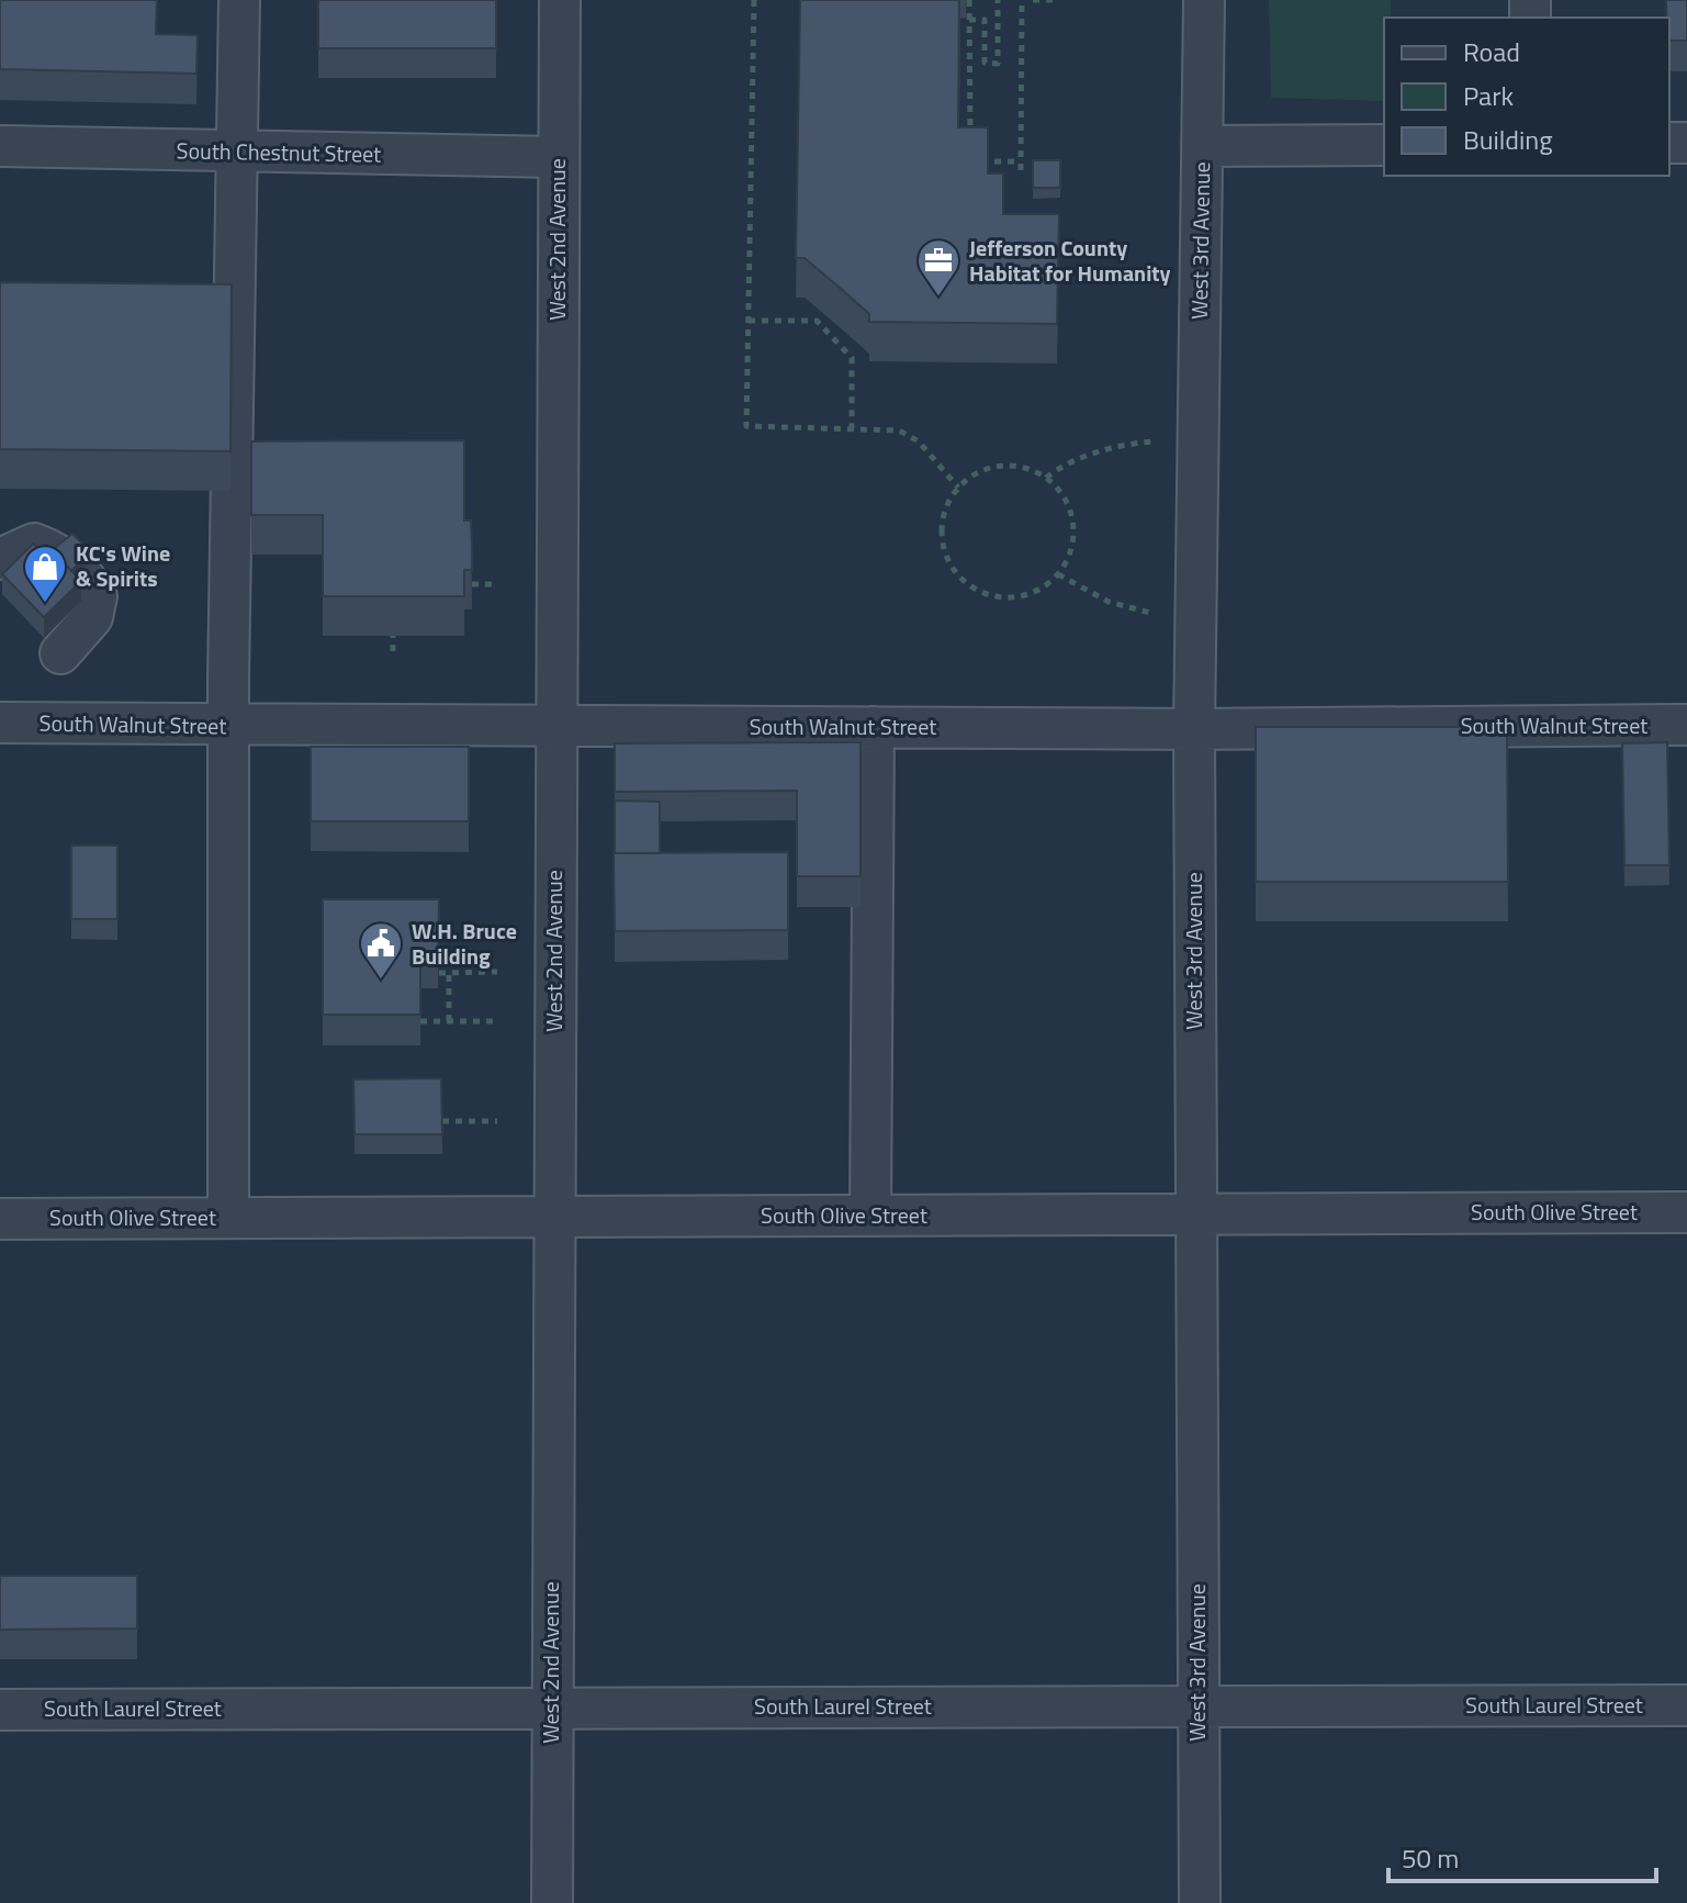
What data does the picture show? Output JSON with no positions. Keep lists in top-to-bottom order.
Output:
{
  "streets": {
    "street": [
      "South Chestnut Street",
      "West 2nd Avenue",
      "West 3rd Avenue",
      "South Walnut Street",
      "South Olive Street",
      "South Laurel Street"
    ]
  },
  "crossings": [
    ["South Chestnut Street", "West 2nd Avenue"],
    ["West 2nd Avenue", "South Walnut Street"],
    ["West 2nd Avenue", "South Olive Street"],
    ["West 2nd Avenue", "South Laurel Street"],
    ["West 3rd Avenue", "South Walnut Street"],
    ["West 3rd Avenue", "South Olive Street"],
    ["West 3rd Avenue", "South Laurel Street"]
  ],
  "places": {
    "office": ["Jefferson County Habitat for Humanity"],
    "shop": ["KC's Wine & Spirits"],
    "public building": ["W.H. Bruce Building"]
  },
  "legend": ["Road", "Park", "Building"],
  "scale_bar": "50 m"
}
